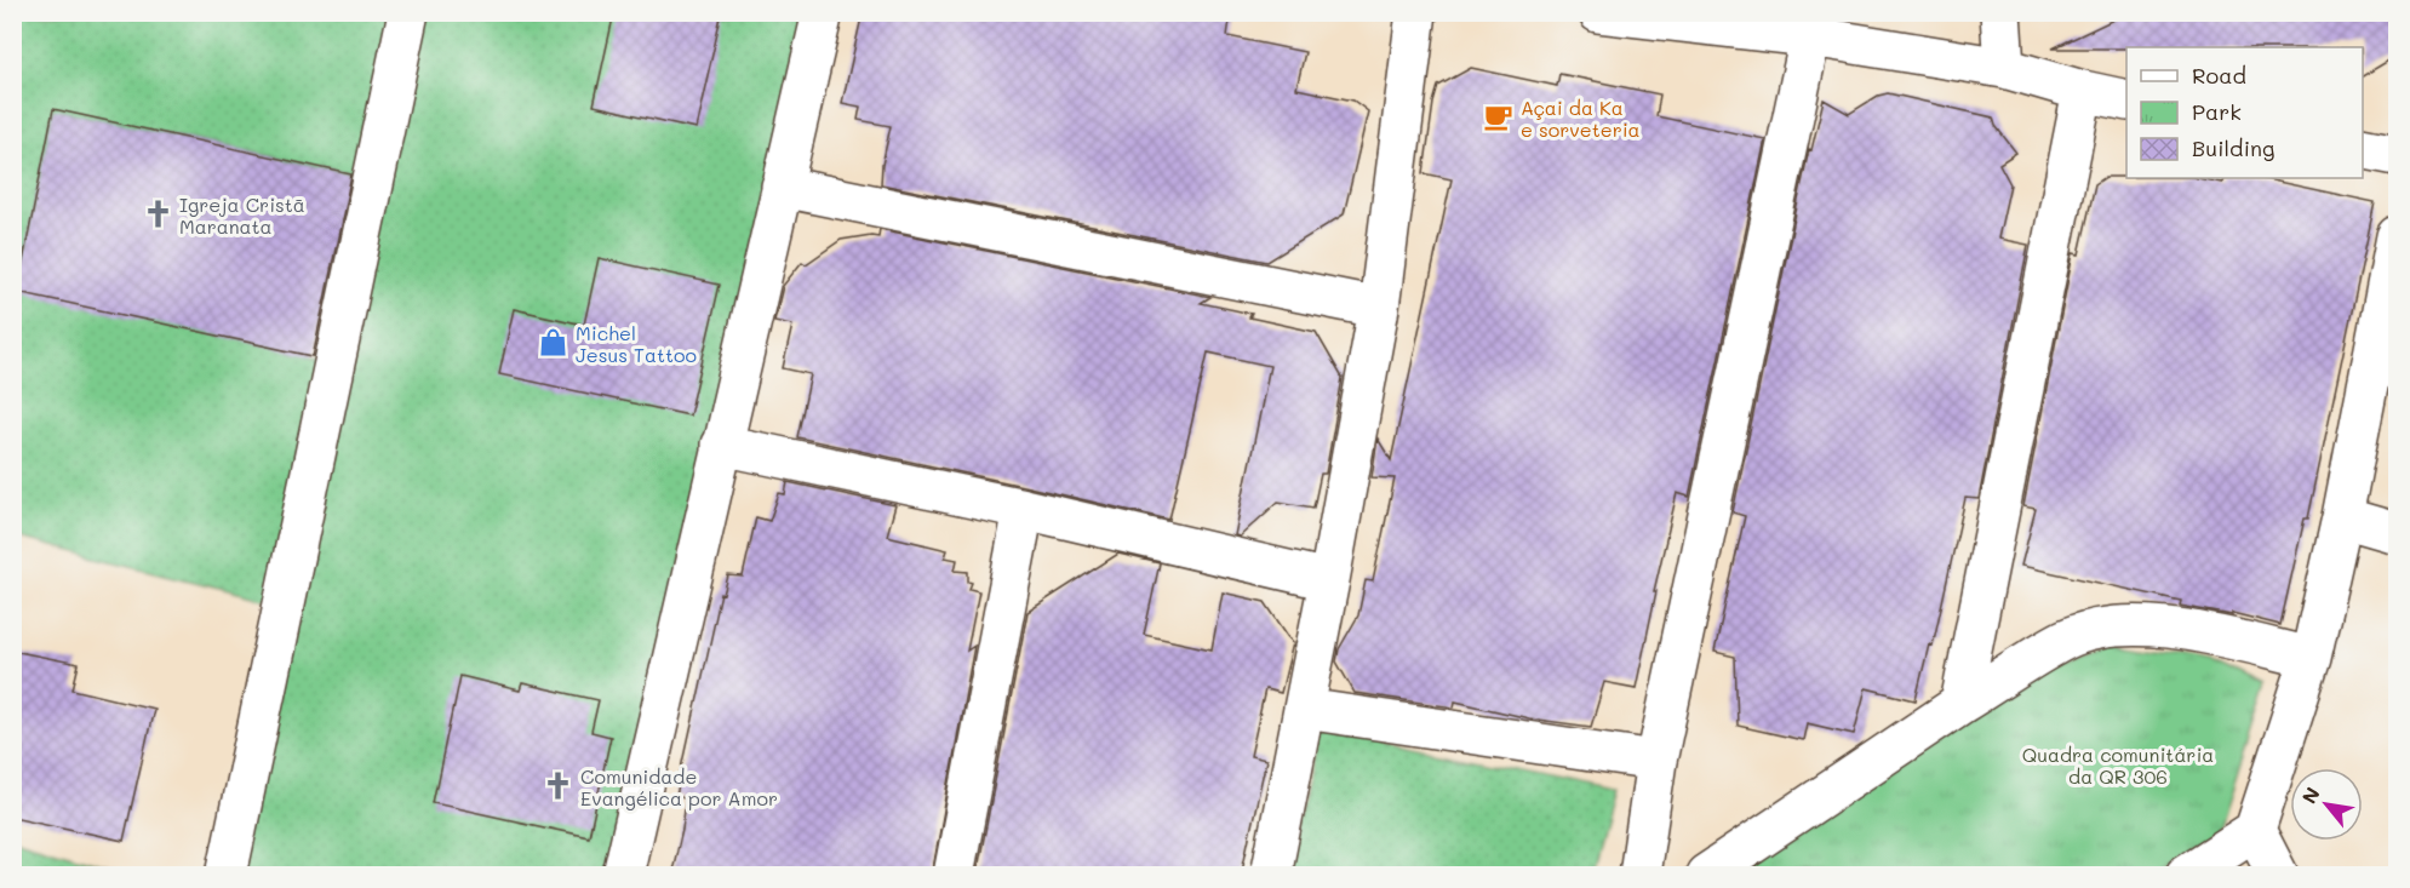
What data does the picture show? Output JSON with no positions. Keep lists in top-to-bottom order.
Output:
{
  "parks": ["Quadra comunitária da QR 306"],
  "places": {
    "cafe": ["Açai da Ka e sorveteria"],
    "church": ["Igreja Cristã Maranata", "Comunidade Evangélica por Amor"],
    "shop": ["Michel Jesus Tattoo"]
  },
  "legend": ["Road", "Park", "Building"],
  "north": "top left"
}
